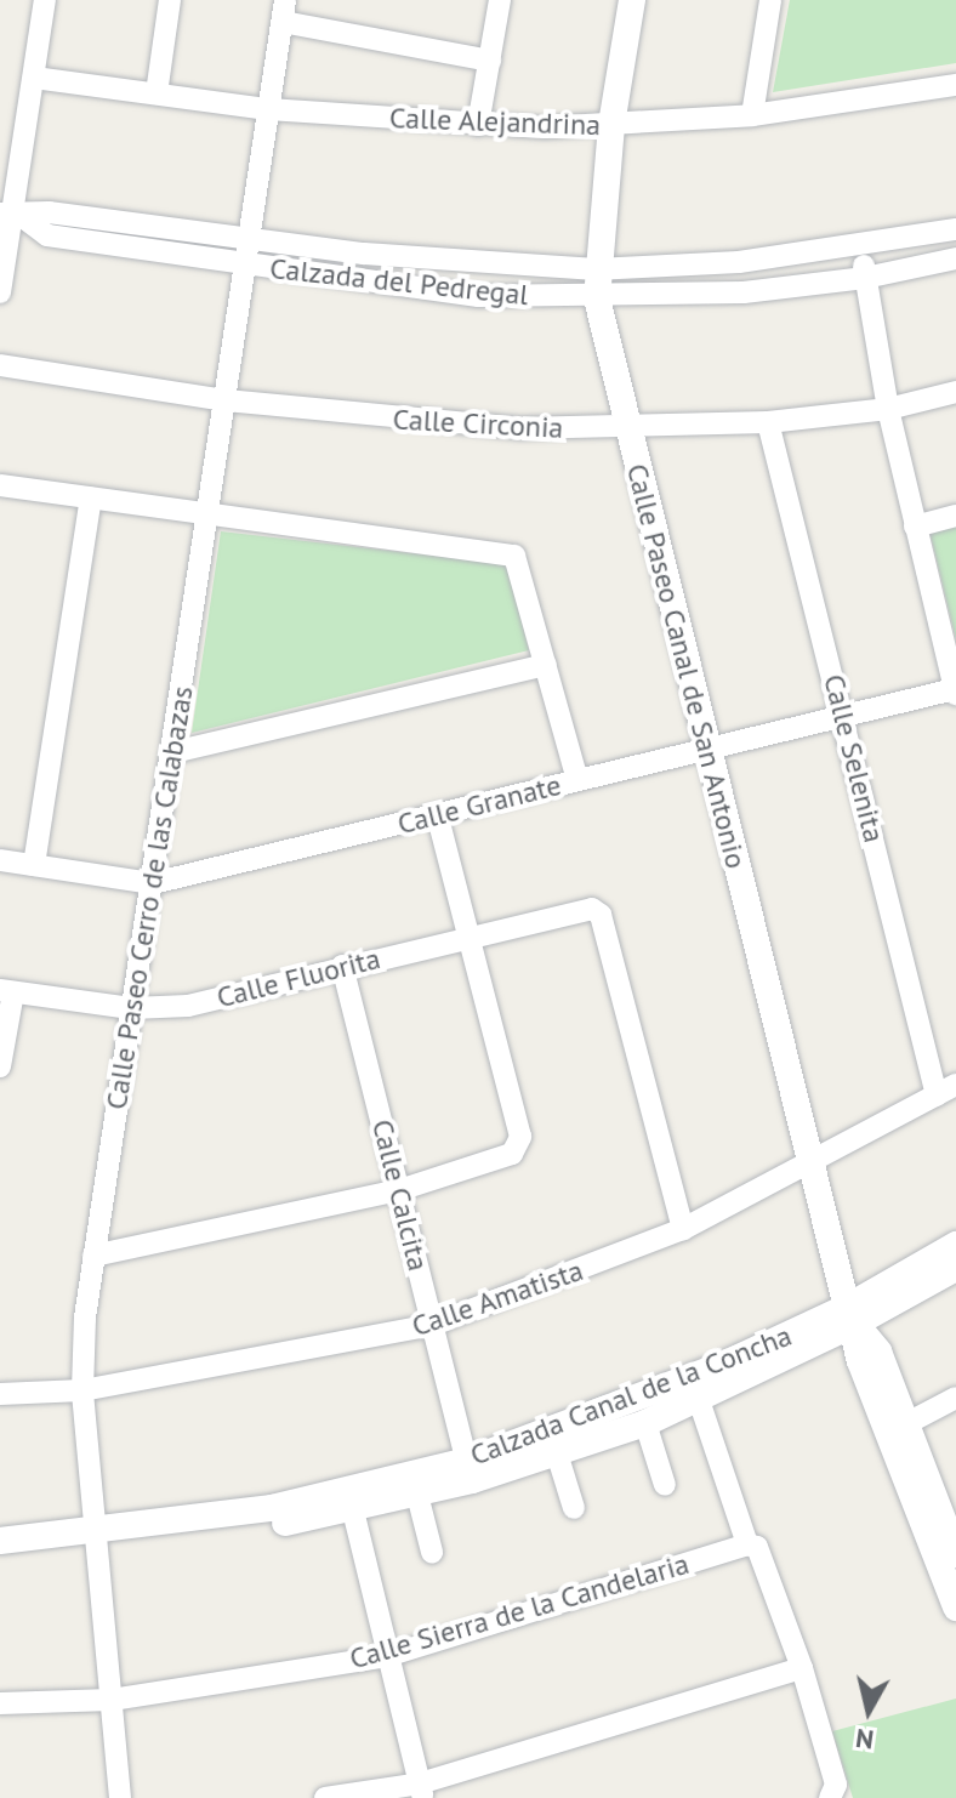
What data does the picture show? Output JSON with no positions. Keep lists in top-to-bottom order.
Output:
{
  "streets": {
    "street": [
      "Calle Alejandrina",
      "Calzada del Pedregal",
      "Calle Circonia",
      "Calle Paseo Canal de San Antonio",
      "Calle Selenita",
      "Calle Granate",
      "Calle Paseo Cerro de las Calabazas",
      "Calle Fluorita",
      "Calle Calcita",
      "Calle Amatista",
      "Calzada Canal de la Concha",
      "Calle Sierra de la Candelaria"
    ]
  },
  "crossings": [
    ["Calle Alejandrina", "Calle Paseo Canal de San Antonio"],
    ["Calle Alejandrina", "Calle Paseo Cerro de las Calabazas"],
    ["Calzada del Pedregal", "Calle Paseo Canal de San Antonio"],
    ["Calzada del Pedregal", "Calle Paseo Cerro de las Calabazas"],
    ["Calle Circonia", "Calle Paseo Canal de San Antonio"],
    ["Calle Circonia", "Calle Selenita"],
    ["Calle Circonia", "Calle Paseo Cerro de las Calabazas"],
    ["Calle Paseo Canal de San Antonio", "Calle Granate"],
    ["Calle Paseo Canal de San Antonio", "Calle Amatista"],
    ["Calle Paseo Canal de San Antonio", "Calzada Canal de la Concha"],
    ["Calle Selenita", "Calle Granate"],
    ["Calle Selenita", "Calle Amatista"],
    ["Calle Granate", "Calle Paseo Cerro de las Calabazas"],
    ["Calle Paseo Cerro de las Calabazas", "Calle Fluorita"],
    ["Calle Paseo Cerro de las Calabazas", "Calle Amatista"],
    ["Calle Paseo Cerro de las Calabazas", "Calzada Canal de la Concha"],
    ["Calle Paseo Cerro de las Calabazas", "Calle Sierra de la Candelaria"],
    ["Calle Fluorita", "Calle Calcita"],
    ["Calle Fluorita", "Calle Amatista"],
    ["Calle Calcita", "Calle Amatista"],
    ["Calle Calcita", "Calzada Canal de la Concha"]
  ],
  "north": "bottom"
}
